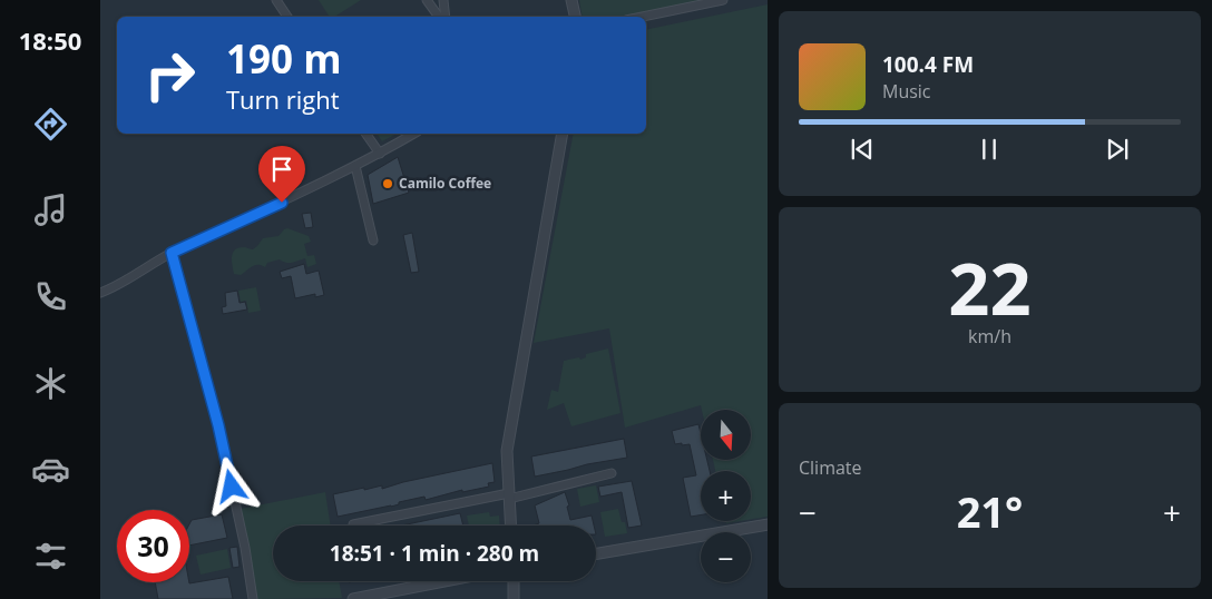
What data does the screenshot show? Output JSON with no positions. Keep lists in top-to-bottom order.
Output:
{
  "places": ["Camilo Coffee"],
  "north": "bottom",
  "page": {
    "tabs": "18:50",
    "turn": ["190 m", "Turn right"],
    "song": ["100.4 FM", "Music"],
    "tile": [
      ["22", "km/h"],
      "Climate"
    ],
    "map_buttons": ["+", "−"],
    "heat": ["−", "21°", "+"],
    "limit": "30",
    "trip": "18:51 · 1 min · 280 m"
  }
}
